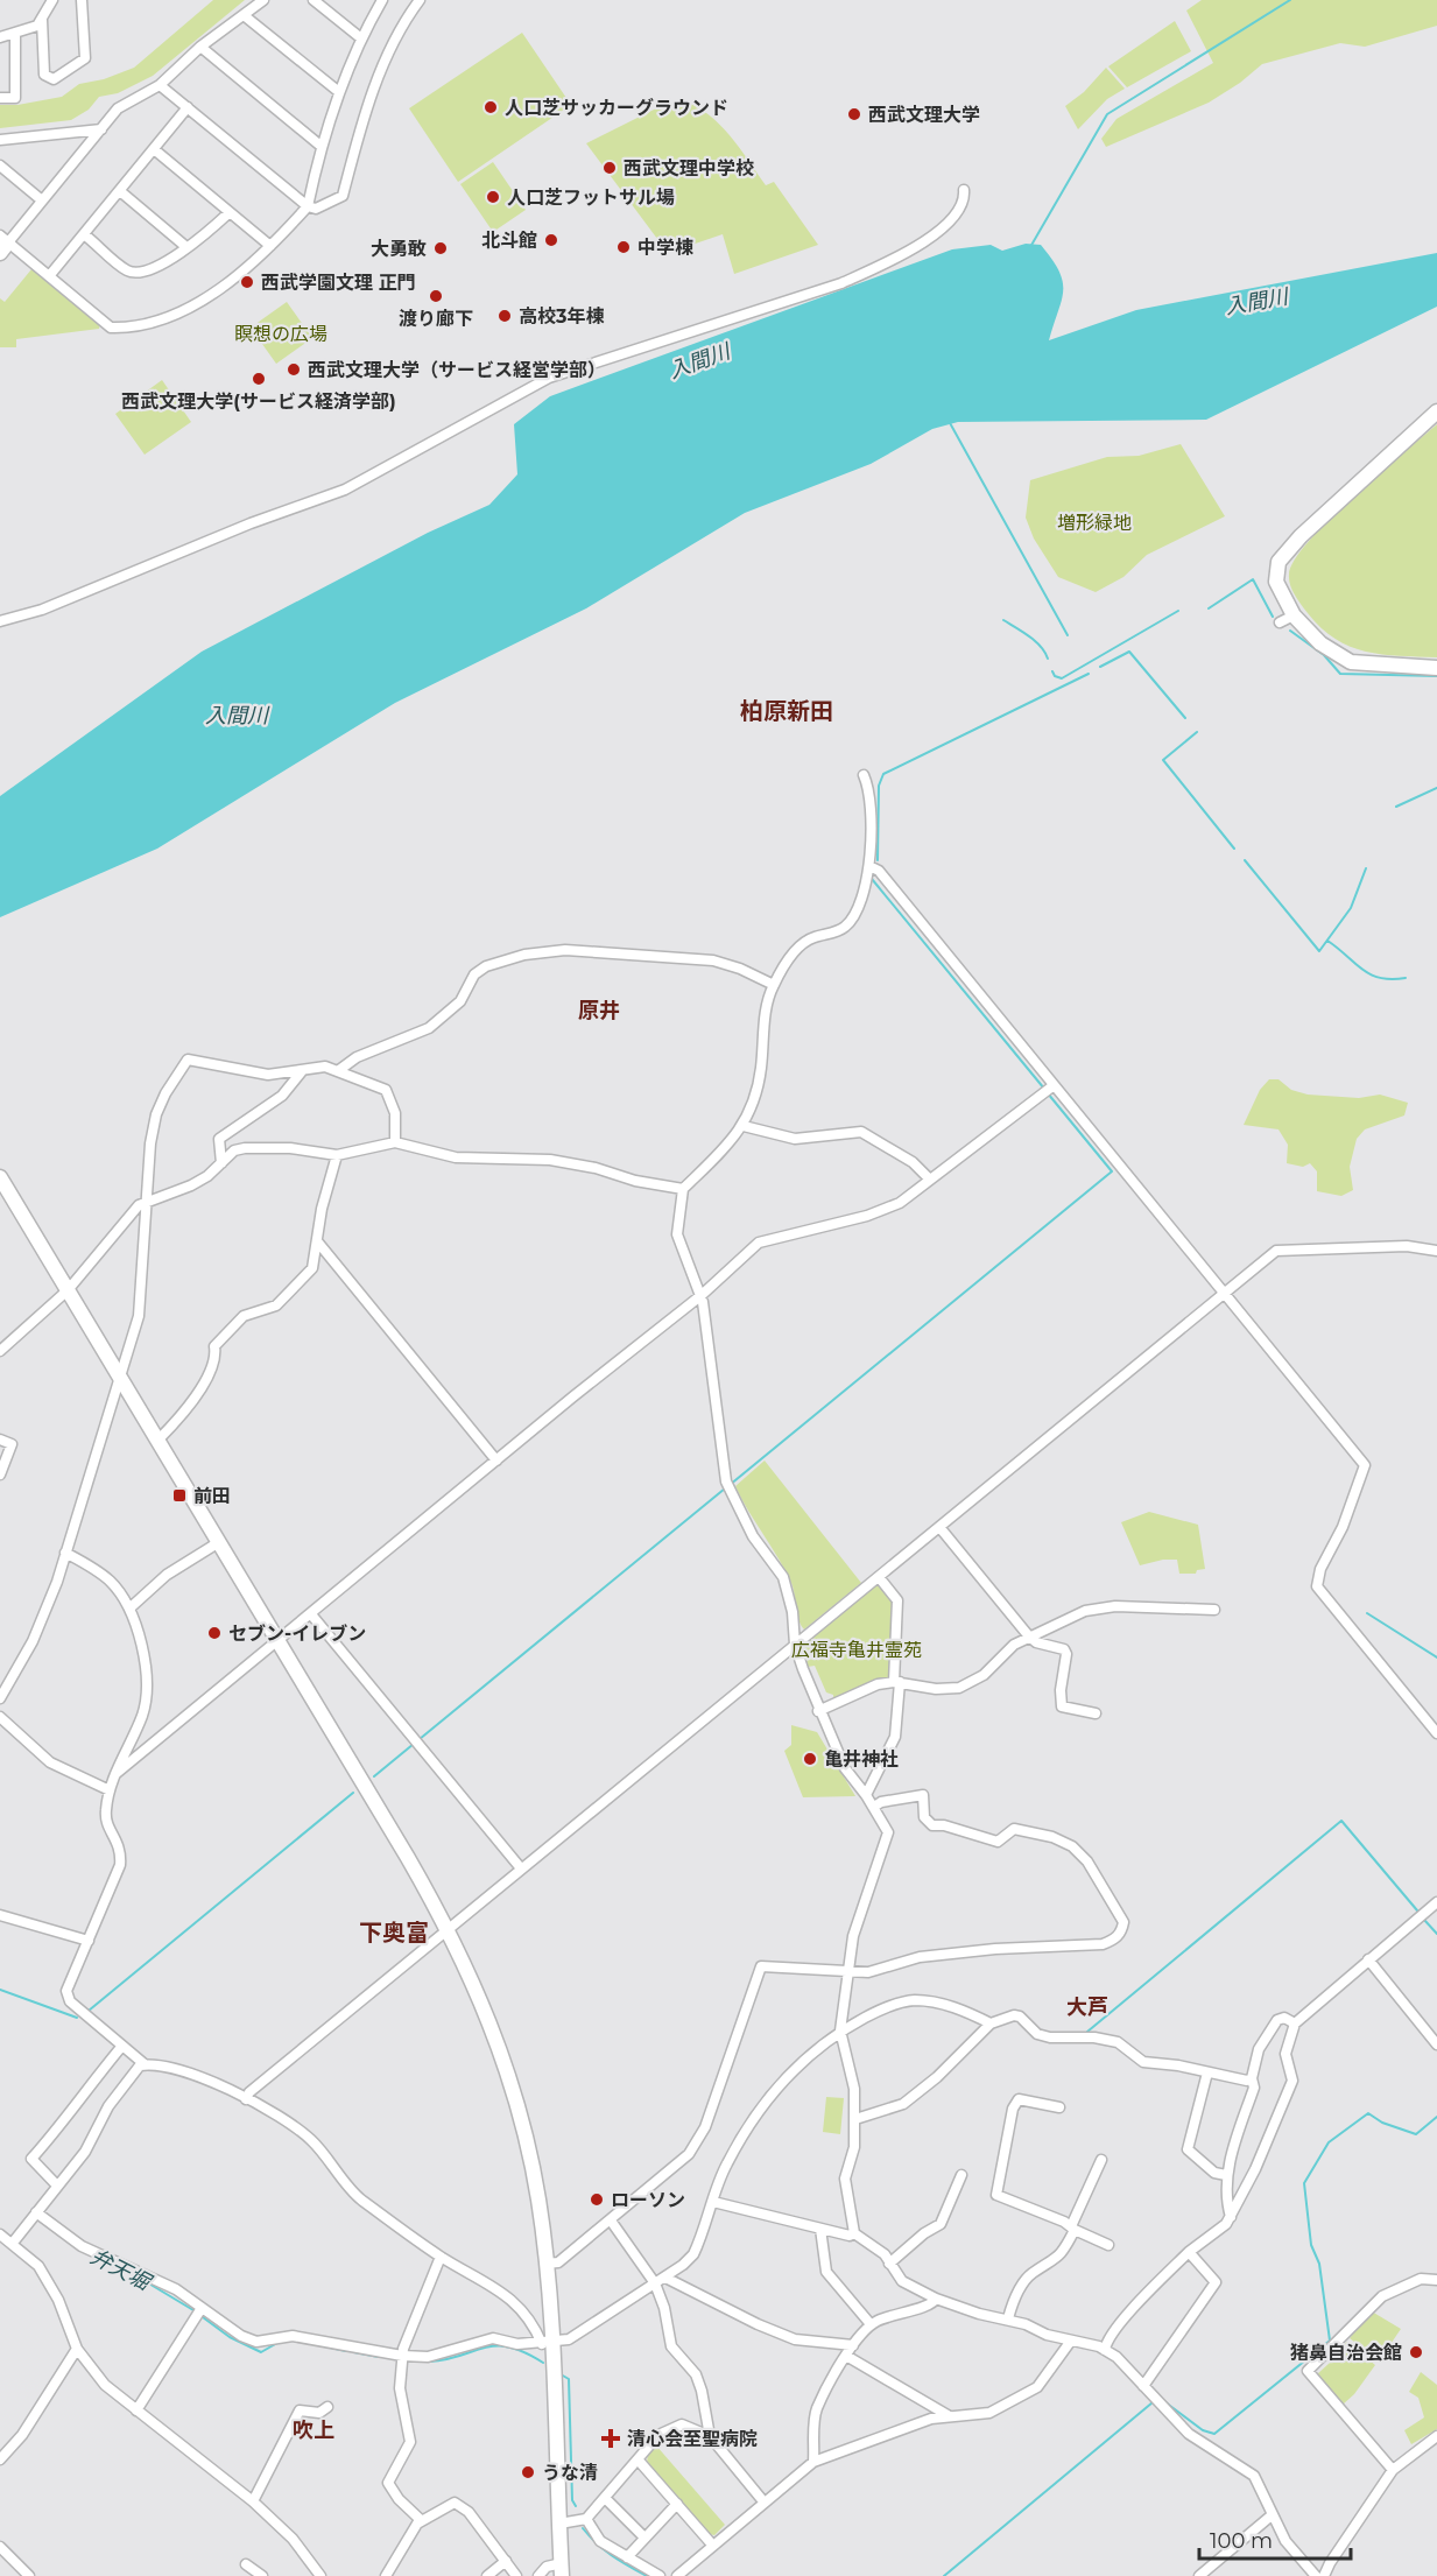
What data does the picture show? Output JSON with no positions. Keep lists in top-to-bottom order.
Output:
{
  "districts": [
    "柏原新田",
    "原井",
    "下奥富",
    "大芦",
    "吹上"
  ],
  "water": ["入間川", "弁天堀"],
  "parks": ["瞑想の広場", "増形緑地", "広福寺亀井霊苑"],
  "places": {
    "other": [
      "人口芝サッカーグラウンド",
      "西武文理大学",
      "西武文理中学校",
      "人口芝フットサル場",
      "北斗館",
      "中学棟",
      "大勇敢",
      "西武学園文理 正門",
      "渡り廊下",
      "高校3年棟",
      "西武文理大学（サービス経営学部）",
      "西武文理大学(サービス経済学部)",
      "セブン-イレブン",
      "亀井神社",
      "ローソン",
      "猪鼻自治会館",
      "うな清"
    ],
    "transit": ["前田"],
    "health": ["清心会至聖病院"]
  },
  "scale_bar": "100 m"
}
